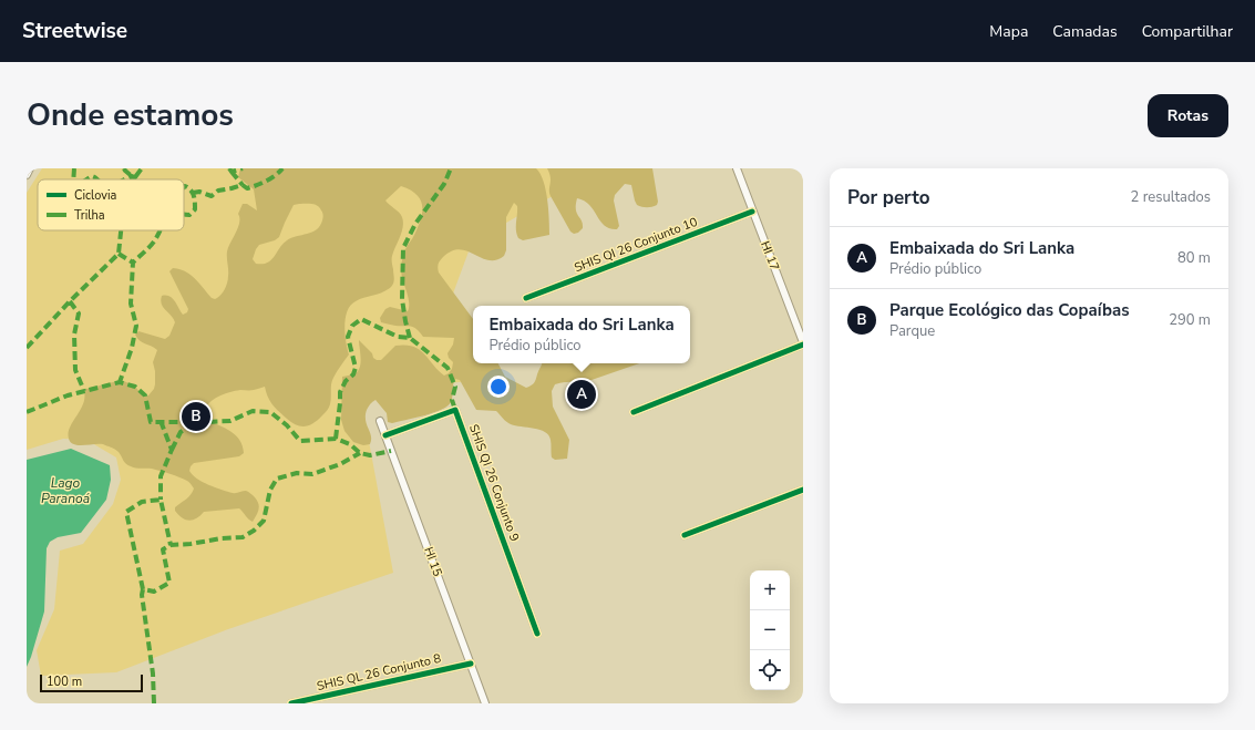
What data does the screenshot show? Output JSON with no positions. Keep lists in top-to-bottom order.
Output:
{
  "streets": {
    "street": [
      "SHIS QI 26 Conjunto 10",
      "HI 17",
      "SHIS QI 26 Conjunto 9",
      "HI 15",
      "SHIS QL 26 Conjunto 8"
    ]
  },
  "crossings": [
    ["SHIS QI 26 Conjunto 10", "HI 17"],
    ["SHIS QI 26 Conjunto 9", "HI 15"],
    ["HI 15", "SHIS QL 26 Conjunto 8"]
  ],
  "water": ["Lago Paranoá"],
  "legend": ["Ciclovia", "Trilha"],
  "scale_bar": "100 m",
  "page": {
    "header": "Streetwise",
    "nav": ["Mapa", "Camadas", "Compartilhar"],
    "title": "Onde estamos",
    "buttons": "Rotas",
    "heading": ["Por perto", "2 resultados"],
    "list": [
      {
        "mark": "A",
        "name": "Embaixada do Sri Lanka",
        "note": "Prédio público",
        "value": "80 m"
      },
      {
        "mark": "B",
        "name": "Parque Ecológico das Copaíbas",
        "note": "Parque",
        "value": "290 m"
      }
    ],
    "popup": ["Embaixada do Sri Lanka", "Prédio público"],
    "pins": ["A", "B"],
    "map_buttons": ["+", "−"],
    "scale": "100 m"
  }
}
